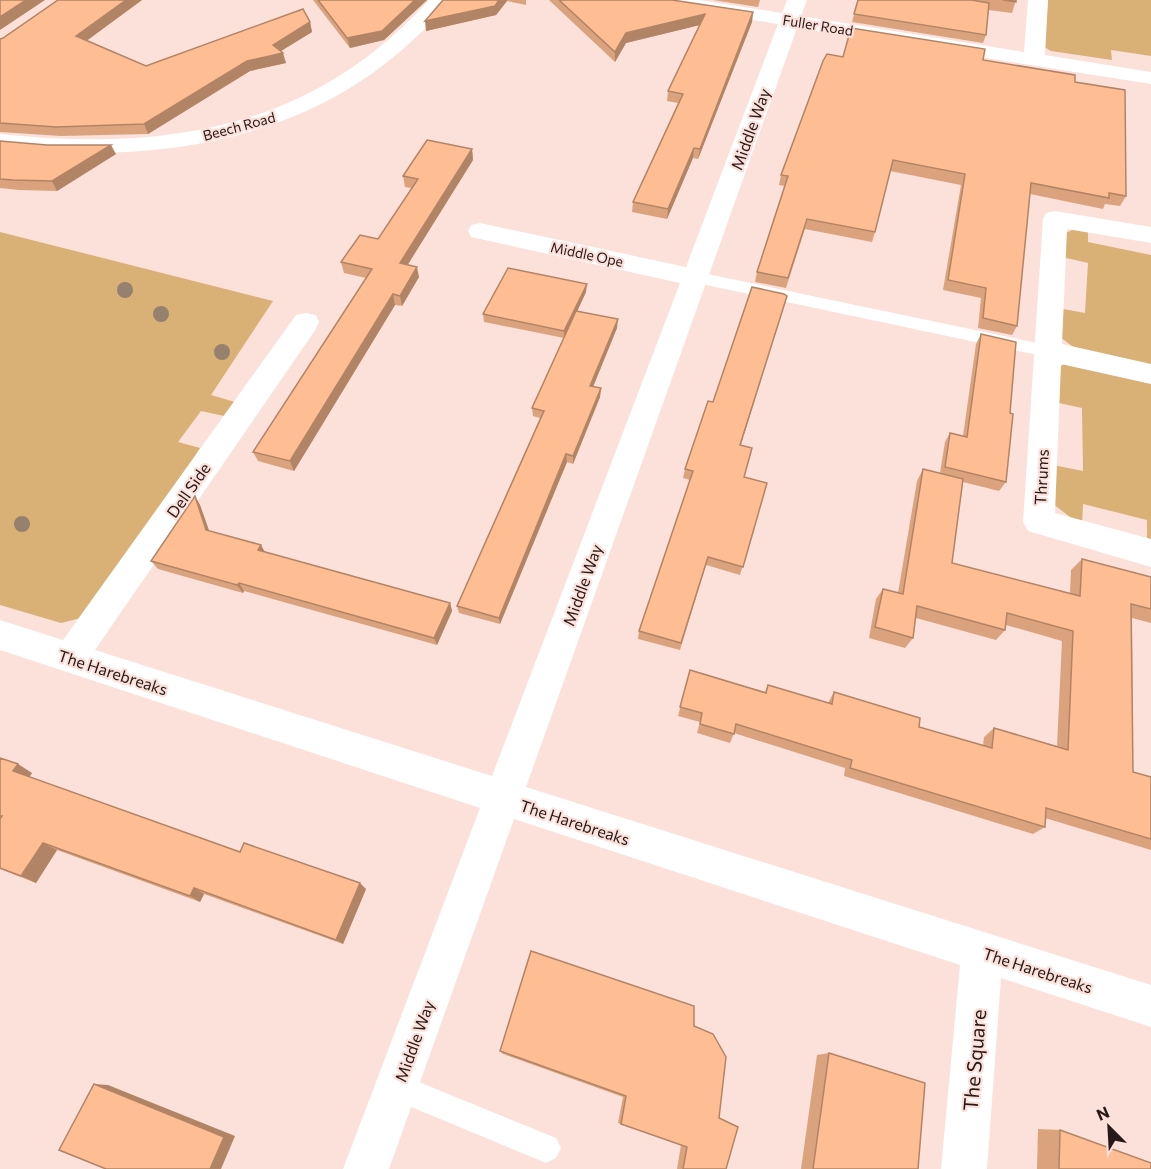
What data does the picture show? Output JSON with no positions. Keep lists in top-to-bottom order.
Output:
{
  "streets": {
    "street": [
      "Fuller Road",
      "Beech Road",
      "Middle Way",
      "Middle Ope",
      "Thrums",
      "Dell Side",
      "The Harebreaks",
      "The Square"
    ]
  },
  "crossings": [
    ["Fuller Road", "Middle Way"],
    ["Middle Way", "Middle Ope"],
    ["Middle Way", "The Harebreaks"],
    ["Dell Side", "The Harebreaks"],
    ["The Harebreaks", "The Square"]
  ],
  "north": "top left"
}
